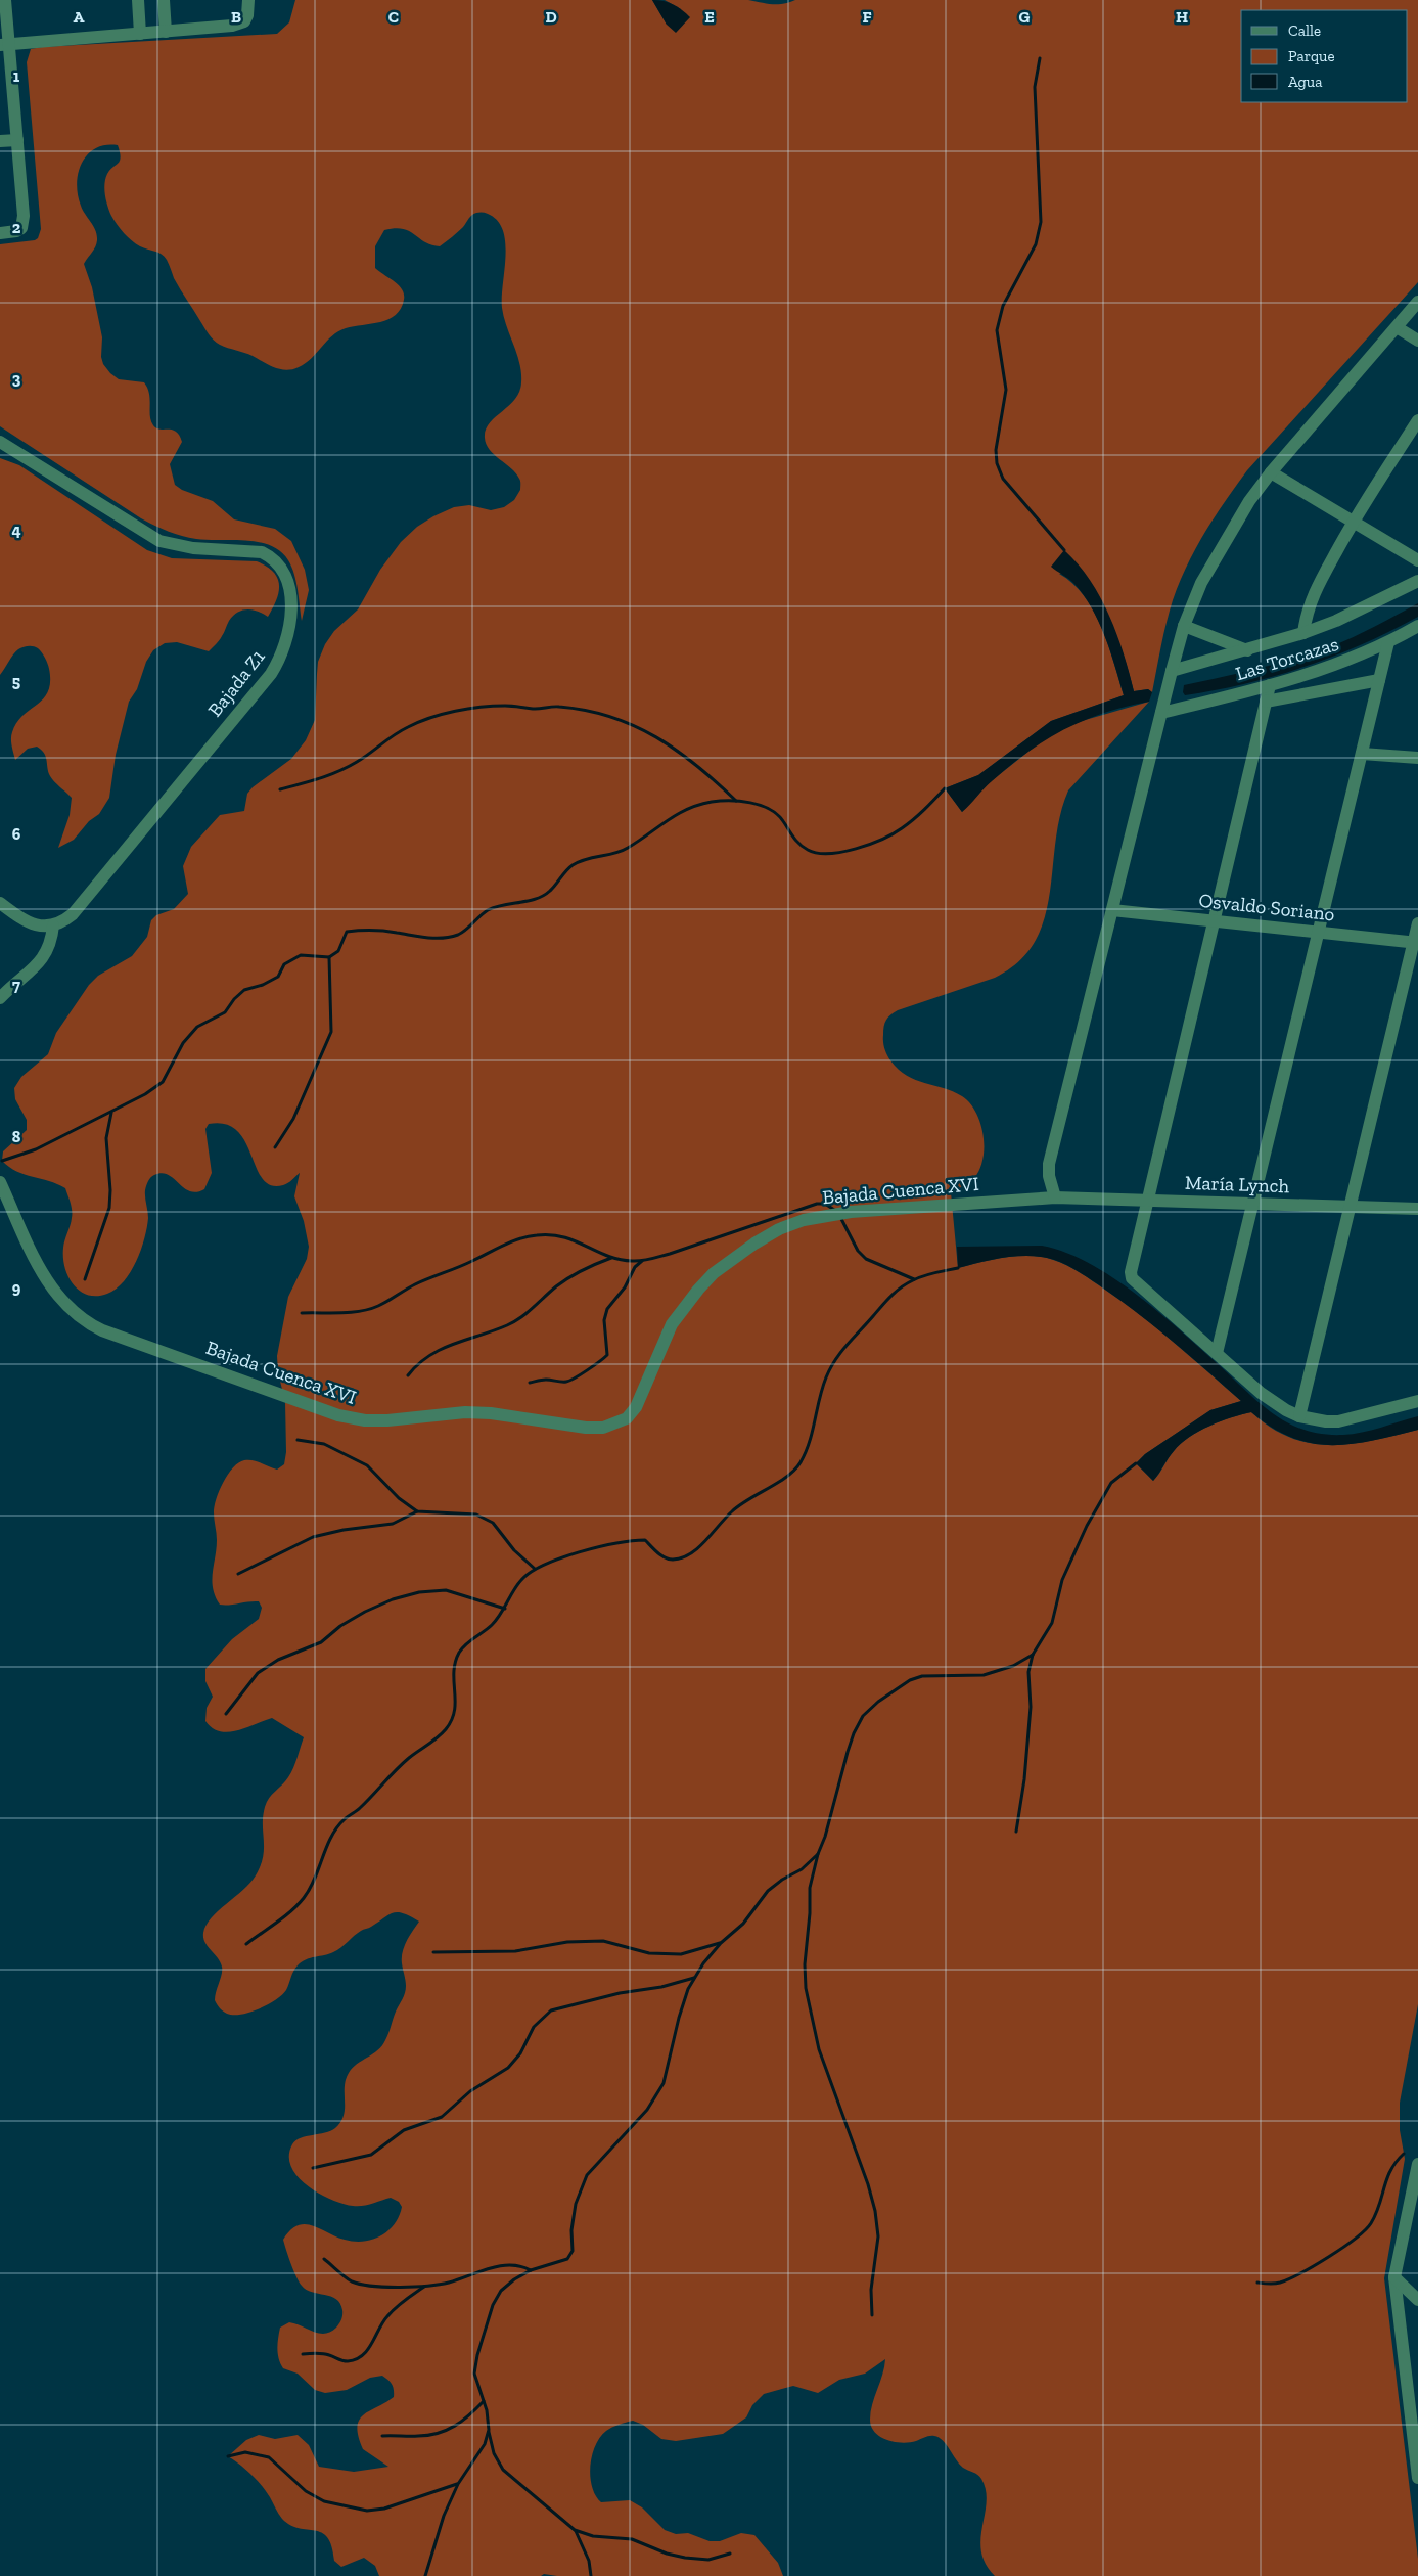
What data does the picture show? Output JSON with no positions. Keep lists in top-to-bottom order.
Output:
{
  "streets": {
    "street": [
      "Las Torcazas",
      "Bajada Z1",
      "Osvaldo Soriano",
      "María Lynch",
      "Bajada Cuenca XVI"
    ]
  },
  "crossings": [
    ["María Lynch", "Bajada Cuenca XVI"]
  ],
  "legend": ["Calle", "Parque", "Agua"],
  "grid": {
    "columns": [
      "A",
      "B",
      "C",
      "D",
      "E",
      "F",
      "G",
      "H"
    ],
    "rows": [
      "1",
      "2",
      "3",
      "4",
      "5",
      "6",
      "7",
      "8",
      "9"
    ]
  }
}
